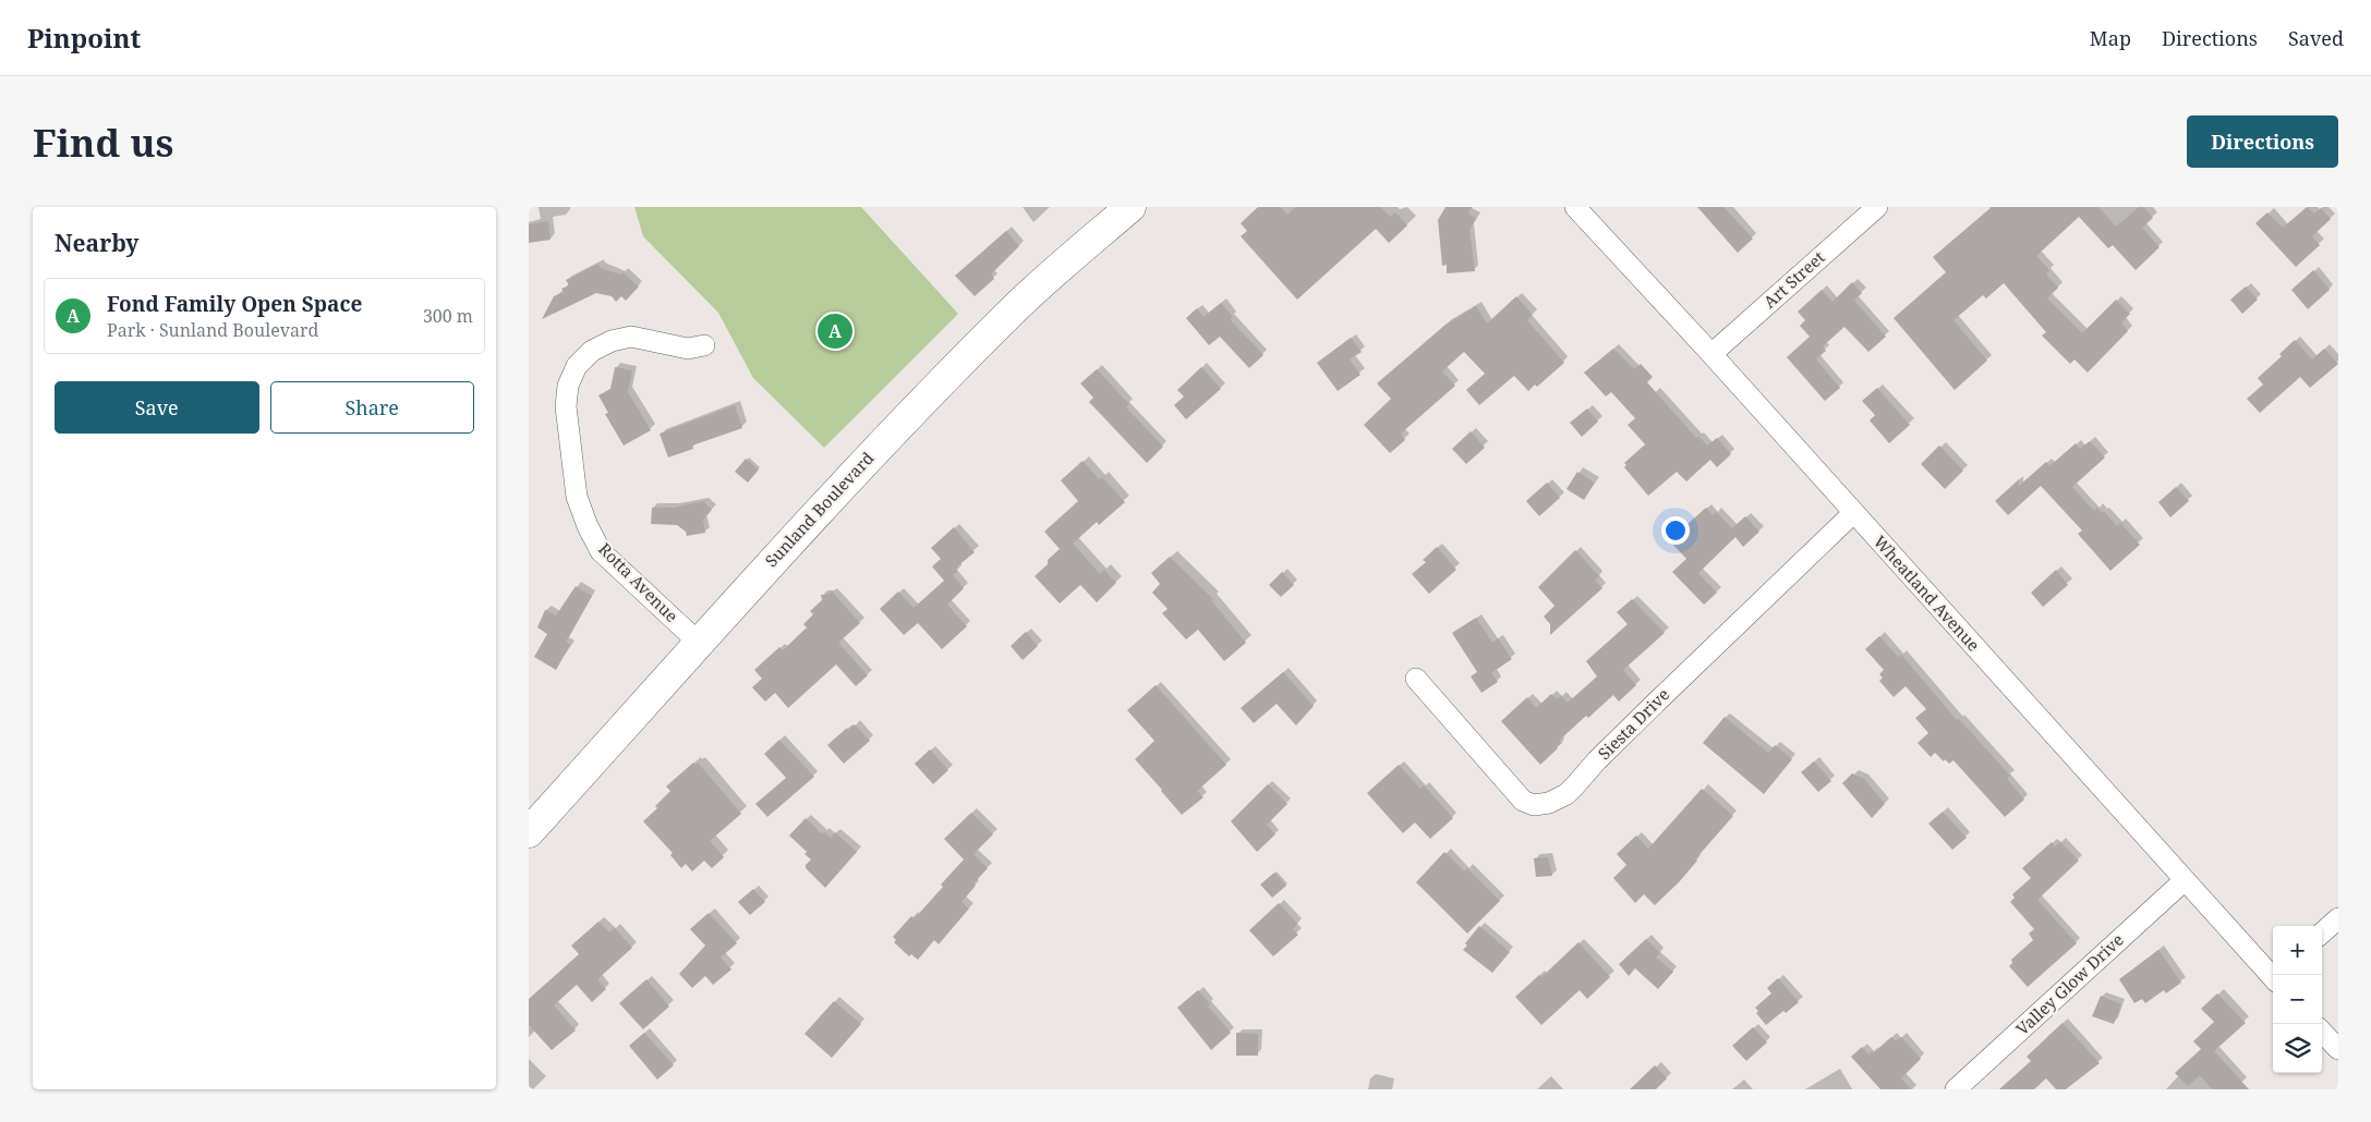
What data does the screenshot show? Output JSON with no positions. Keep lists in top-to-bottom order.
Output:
{
  "streets": {
    "main road": ["Sunland Boulevard"],
    "street": [
      "Art Street",
      "Rotta Avenue",
      "Wheatland Avenue",
      "Siesta Drive",
      "Valley Glow Drive"
    ]
  },
  "crossings": [
    ["Art Street", "Wheatland Avenue"],
    ["Sunland Boulevard", "Rotta Avenue"],
    ["Wheatland Avenue", "Siesta Drive"],
    ["Wheatland Avenue", "Valley Glow Drive"]
  ],
  "page": {
    "header": "Pinpoint",
    "nav": ["Map", "Directions", "Saved"],
    "buttons": [
      "Directions",
      ["Save", "Share"]
    ],
    "title": "Find us",
    "heading": "Nearby",
    "list": [
      {
        "mark": "A",
        "name": "Fond Family Open Space",
        "note": "Park · Sunland Boulevard",
        "value": "300 m"
      }
    ],
    "pins": "A",
    "map_buttons": ["+", "−"]
  }
}
